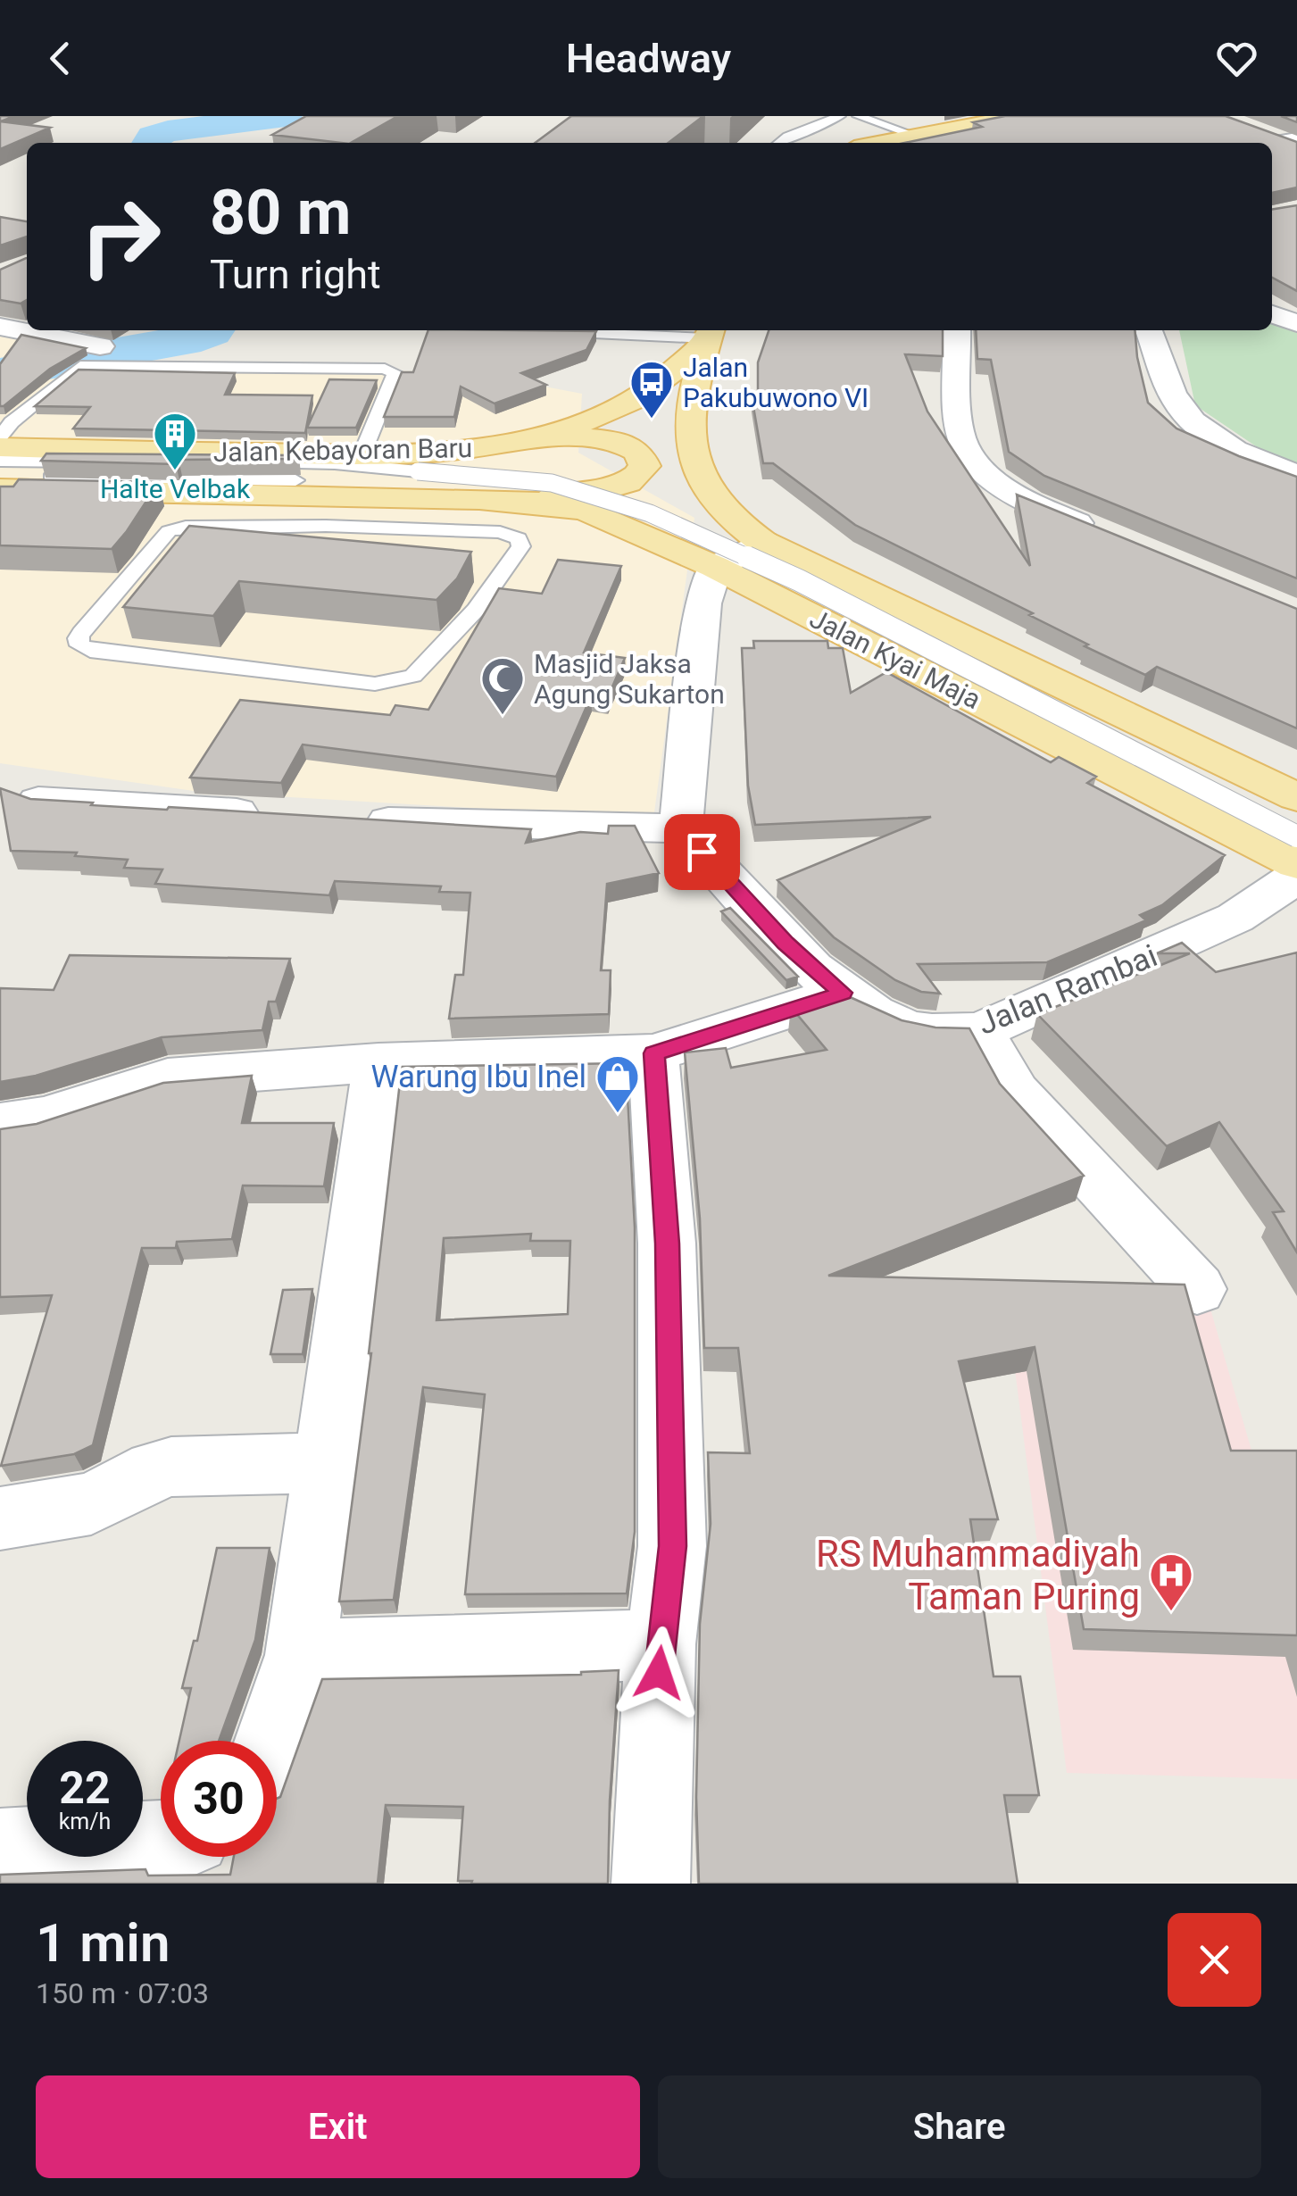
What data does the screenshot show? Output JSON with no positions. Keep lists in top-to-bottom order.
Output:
{
  "streets": {
    "main road": ["Jalan Kebayoran Baru", "Jalan Kyai Maja"],
    "street": ["Jalan Rambai"]
  },
  "crossings": [
    ["Jalan Kebayoran Baru", "Jalan Kyai Maja"]
  ],
  "places": {
    "bus stop": ["Jalan Pakubuwono VI"],
    "building": ["Halte Velbak"],
    "mosque": ["Masjid Jaksa Agung Sukarton"],
    "shop": ["Warung Ibu Inel"],
    "hospital": ["RS Muhammadiyah Taman Puring"]
  },
  "page": {
    "header": "Headway",
    "turn": ["80 m", "Turn right"],
    "speed": "22 km/h",
    "limit": "30",
    "heading": ["1 min", "150 m · 07:03"],
    "buttons": ["Exit", "Share"]
  }
}
